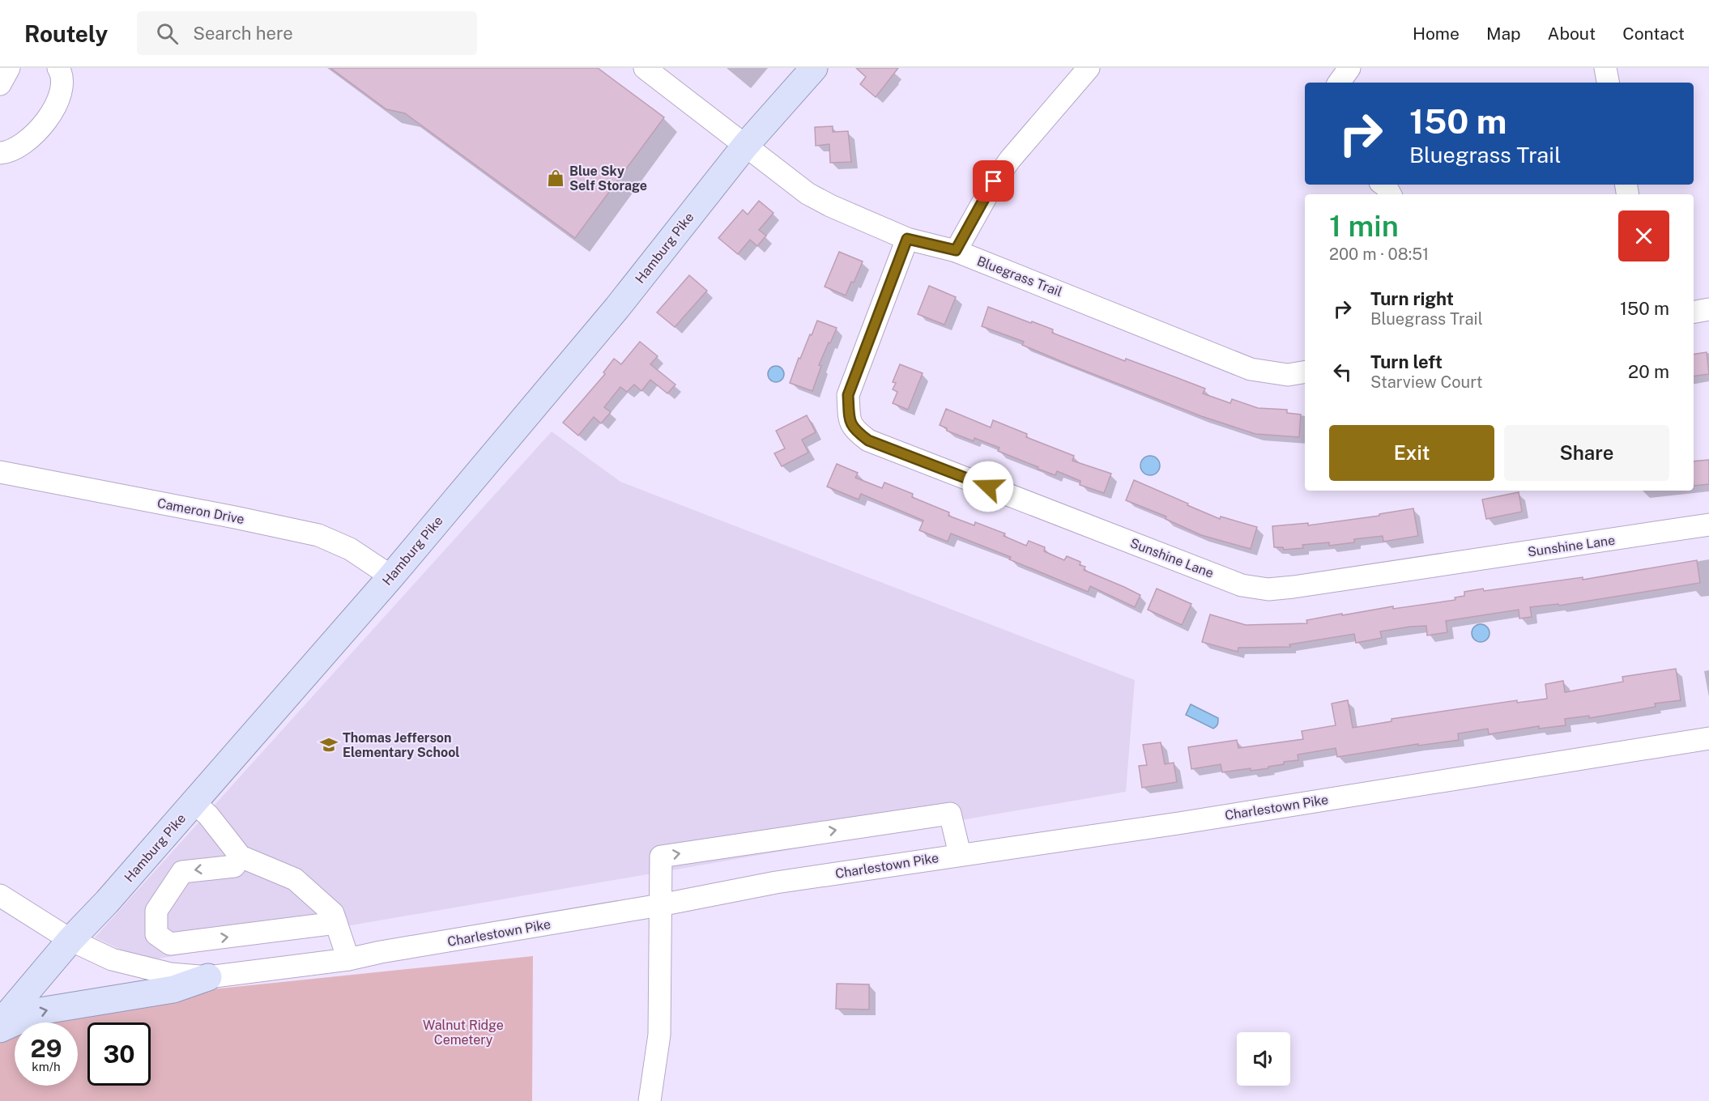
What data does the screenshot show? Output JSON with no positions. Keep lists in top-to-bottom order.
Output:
{
  "streets": {
    "main road": ["Hamburg Pike"],
    "street": [
      "Bluegrass Trail",
      "Cameron Drive",
      "Sunshine Lane",
      "Charlestown Pike"
    ]
  },
  "crossings": [
    ["Hamburg Pike", "Bluegrass Trail"],
    ["Hamburg Pike", "Cameron Drive"],
    ["Hamburg Pike", "Charlestown Pike"],
    ["Bluegrass Trail", "Sunshine Lane"]
  ],
  "parks": ["Walnut Ridge Cemetery"],
  "places": {
    "shop": ["Blue Sky Self Storage"],
    "school or university": ["Thomas Jefferson Elementary School"]
  },
  "page": {
    "header": "Routely",
    "search": "Search here",
    "nav": [
      "Home",
      "Map",
      "About",
      "Contact"
    ],
    "turn": ["150 m", "Bluegrass Trail"],
    "heading": ["1 min", "200 m · 08:51"],
    "list": [
      {
        "name": "Turn right",
        "note": "Bluegrass Trail",
        "value": "150 m"
      },
      {
        "name": "Turn left",
        "note": "Starview Court",
        "value": "20 m"
      }
    ],
    "buttons": ["Exit", "Share"],
    "speed": "29 km/h",
    "limit": "30"
  }
}
